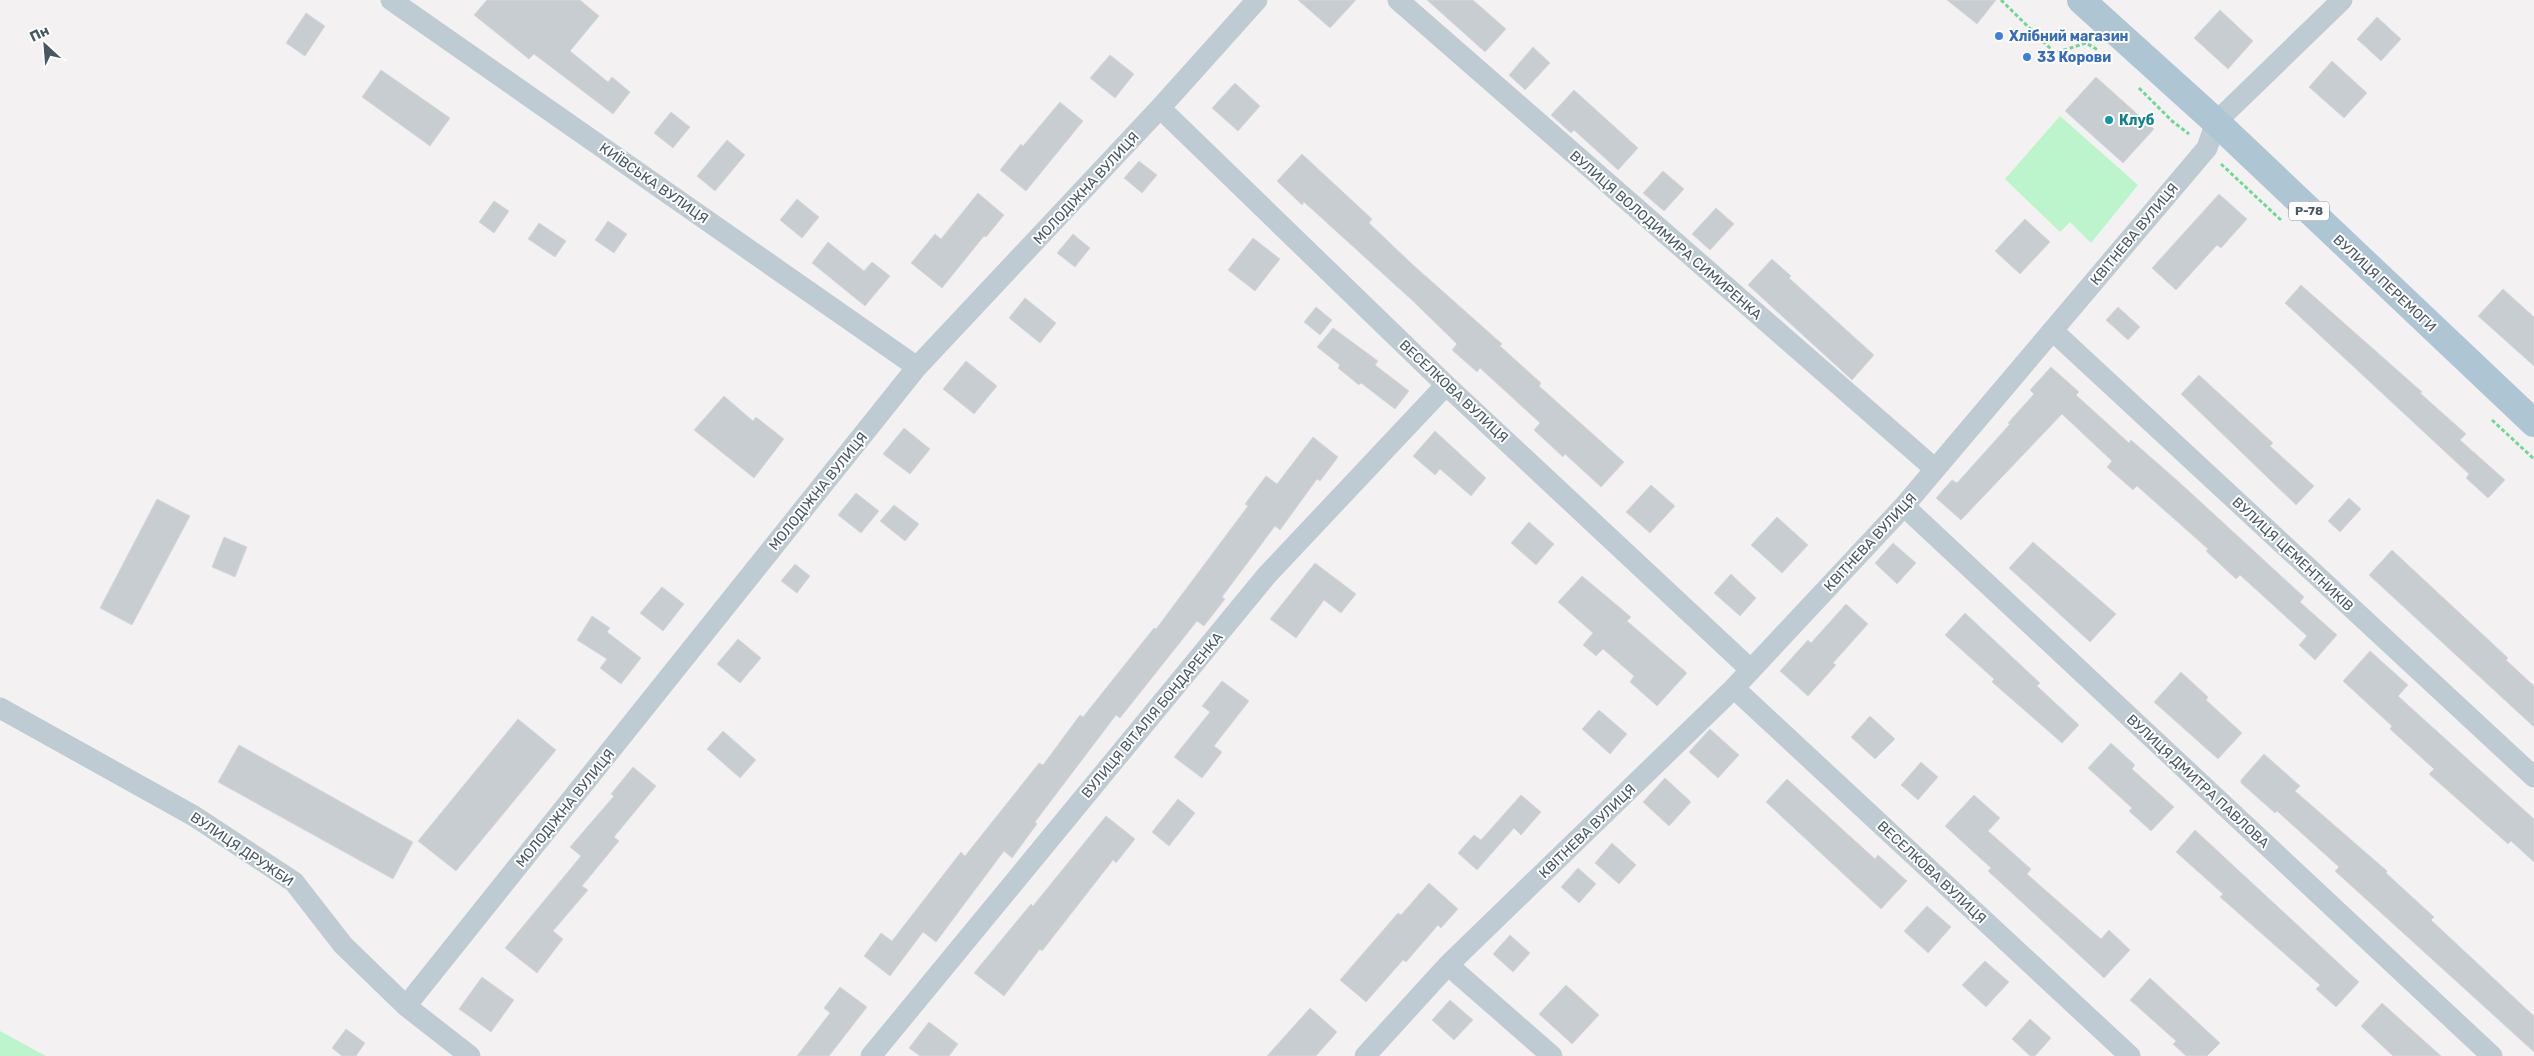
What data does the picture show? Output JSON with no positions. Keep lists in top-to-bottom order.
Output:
{
  "streets": {
    "main road": ["Р-78", "ВУЛИЦЯ ПЕРЕМОГИ"],
    "street": [
      "КИЇВСЬКА ВУЛИЦЯ",
      "МОЛОДІЖНА ВУЛИЦЯ",
      "КВІТНЕВА ВУЛИЦЯ",
      "ВУЛИЦЯ ВОЛОДИМИРА СИМИРЕНКА",
      "ВЕСЕЛКОВА ВУЛИЦЯ",
      "ВУЛИЦЯ ЦЕМЕНТНИКІВ",
      "ВУЛИЦЯ ВІТАЛІЯ БОНДАРЕНКА",
      "ВУЛИЦЯ ДМИТРА ПАВЛОВА",
      "ВУЛИЦЯ ДРУЖБИ"
    ]
  },
  "crossings": [
    ["КИЇВСЬКА ВУЛИЦЯ", "МОЛОДІЖНА ВУЛИЦЯ"],
    ["МОЛОДІЖНА ВУЛИЦЯ", "ВЕСЕЛКОВА ВУЛИЦЯ"],
    ["МОЛОДІЖНА ВУЛИЦЯ", "ВУЛИЦЯ ДРУЖБИ"],
    ["КВІТНЕВА ВУЛИЦЯ", "ВУЛИЦЯ ВОЛОДИМИРА СИМИРЕНКА"],
    ["КВІТНЕВА ВУЛИЦЯ", "ВУЛИЦЯ ПЕРЕМОГИ"],
    ["КВІТНЕВА ВУЛИЦЯ", "ВЕСЕЛКОВА ВУЛИЦЯ"],
    ["КВІТНЕВА ВУЛИЦЯ", "ВУЛИЦЯ ЦЕМЕНТНИКІВ"],
    ["КВІТНЕВА ВУЛИЦЯ", "ВУЛИЦЯ ДМИТРА ПАВЛОВА"],
    ["ВЕСЕЛКОВА ВУЛИЦЯ", "ВУЛИЦЯ ВІТАЛІЯ БОНДАРЕНКА"]
  ],
  "places": ["Хлібний магазин", "33 Корови", "Клуб"],
  "north": "top left"
}
